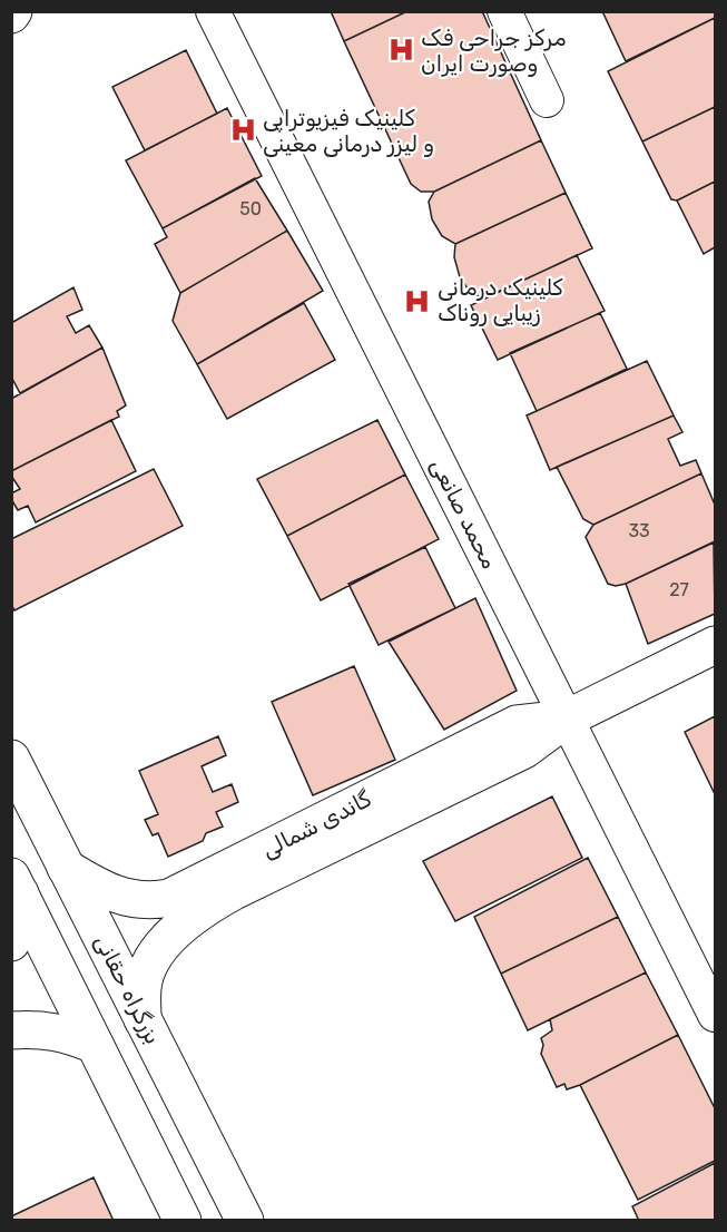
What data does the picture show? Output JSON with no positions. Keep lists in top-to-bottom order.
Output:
{
  "streets": {
    "street": ["محمد صانعی", "گاندی شمالی", "بزرگراه حقانی"]
  },
  "crossings": [
    ["محمد صانعی", "گاندی شمالی"],
    ["گاندی شمالی", "بزرگراه حقانی"]
  ],
  "places": {
    "hospital": ["مرکز جراحی فک وصورت ایران", "کلینیک فیزیوتراپی و لیزر درمانی معینی", "کلینیک درمانی زیبایی روناک"]
  },
  "house_numbers": ["50", "33", "27"]
}
